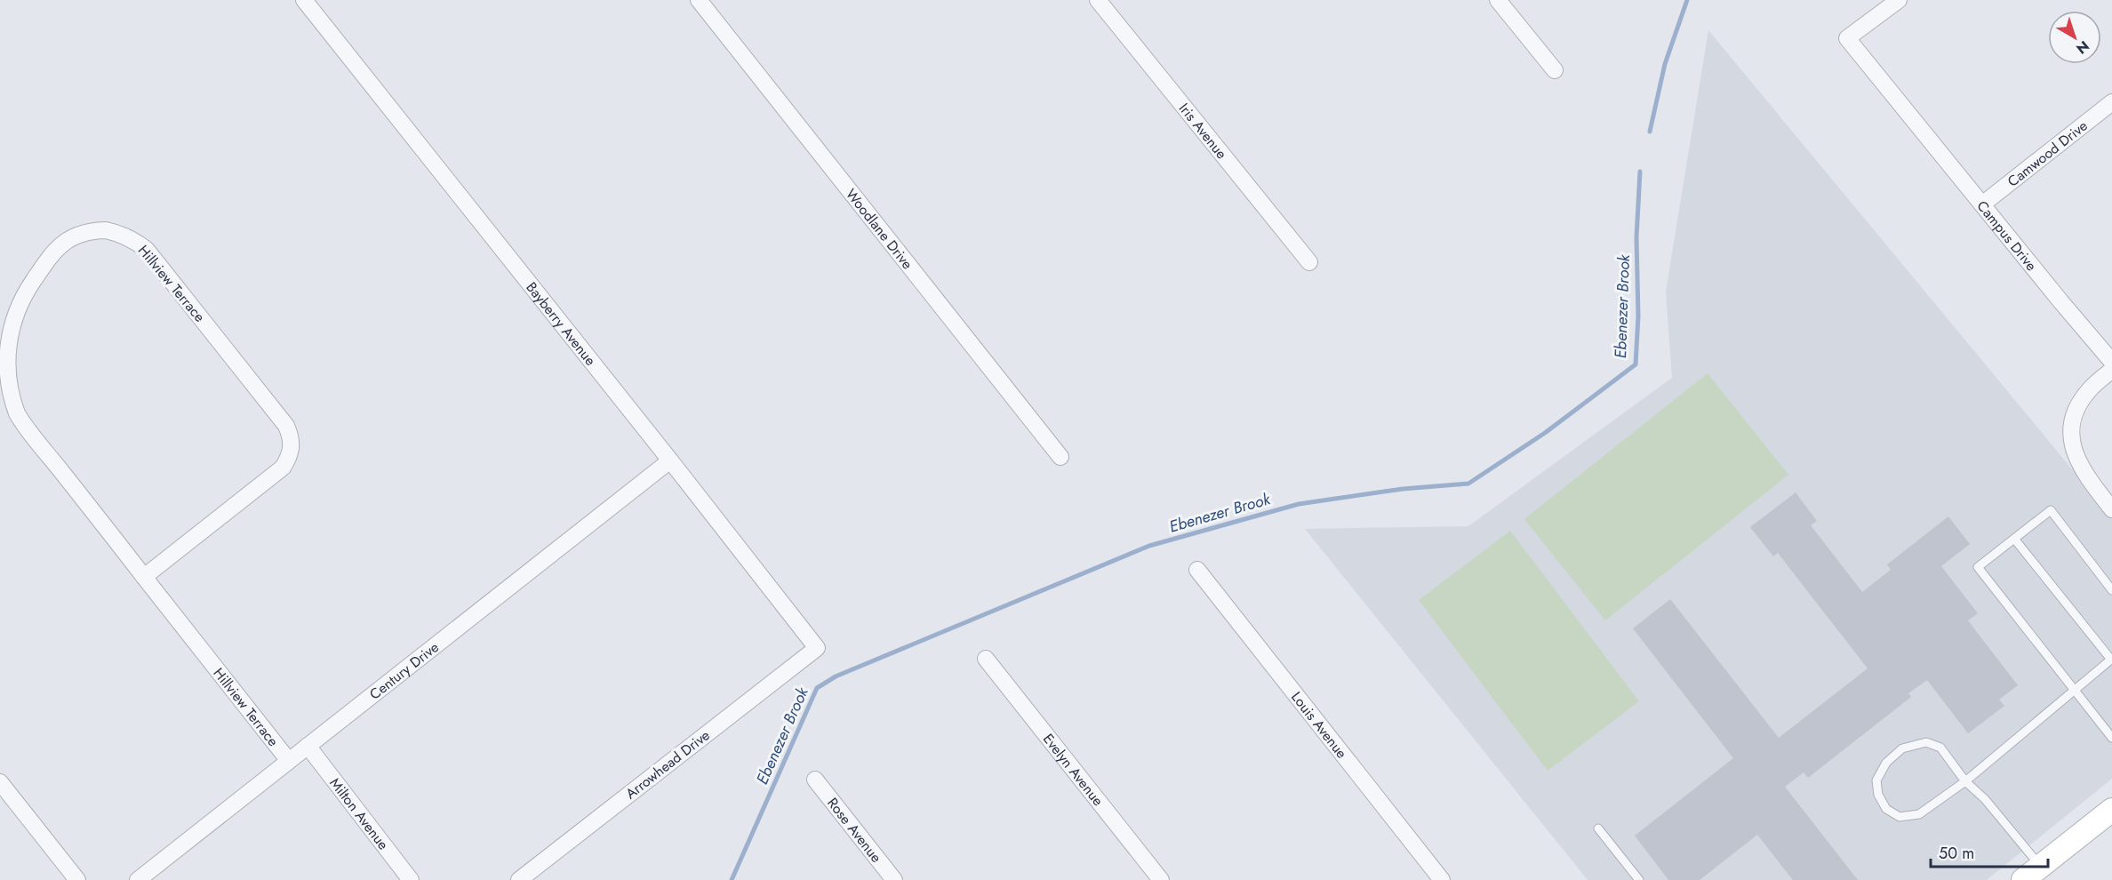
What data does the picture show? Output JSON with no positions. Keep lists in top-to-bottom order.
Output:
{
  "streets": {
    "street": [
      "Iris Avenue",
      "Camwood Drive",
      "Woodlane Drive",
      "Campus Drive",
      "Hillview Terrace",
      "Bayberry Avenue",
      "Century Drive",
      "Louis Avenue",
      "Arrowhead Drive",
      "Evelyn Avenue",
      "Milton Avenue",
      "Rose Avenue"
    ]
  },
  "crossings": [
    ["Camwood Drive", "Campus Drive"],
    ["Hillview Terrace", "Century Drive"],
    ["Bayberry Avenue", "Century Drive"],
    ["Bayberry Avenue", "Arrowhead Drive"],
    ["Century Drive", "Milton Avenue"]
  ],
  "water": ["Ebenezer Brook"],
  "scale_bar": "50 m",
  "north": "bottom right"
}
